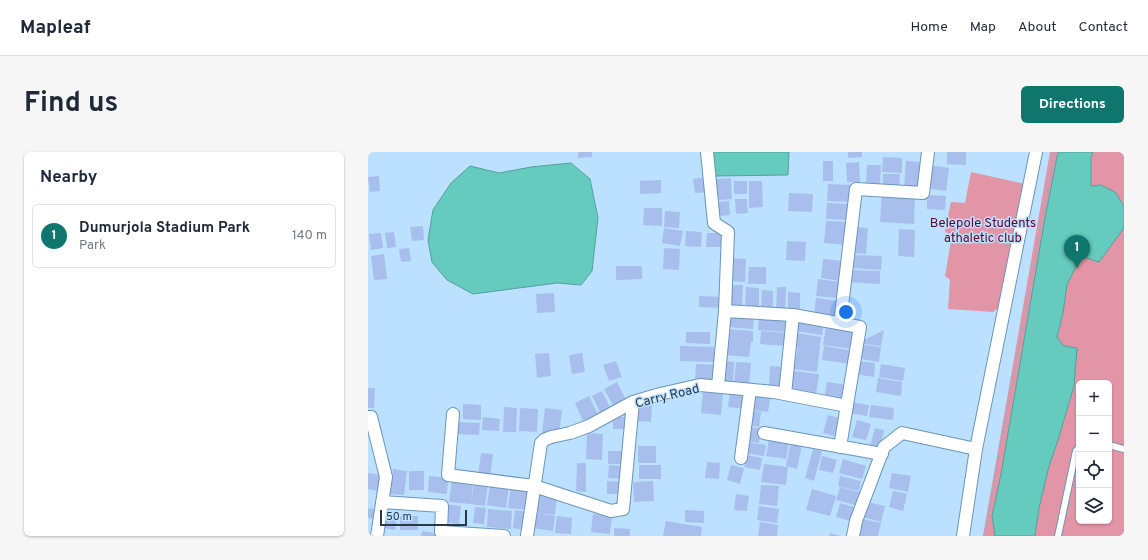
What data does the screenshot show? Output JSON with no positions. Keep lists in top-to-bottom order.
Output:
{
  "streets": {
    "street": ["Carry Road"]
  },
  "parks": ["Belepole Students athaletic club"],
  "scale_bar": "50 m",
  "page": {
    "header": "Mapleaf",
    "nav": [
      "Home",
      "Map",
      "About",
      "Contact"
    ],
    "title": "Find us",
    "buttons": "Directions",
    "heading": "Nearby",
    "list": [
      {
        "mark": "1",
        "name": "Dumurjola Stadium Park",
        "note": "Park",
        "value": "140 m"
      }
    ],
    "pins": "1",
    "map_buttons": ["+", "−"],
    "scale": "50 m"
  }
}
